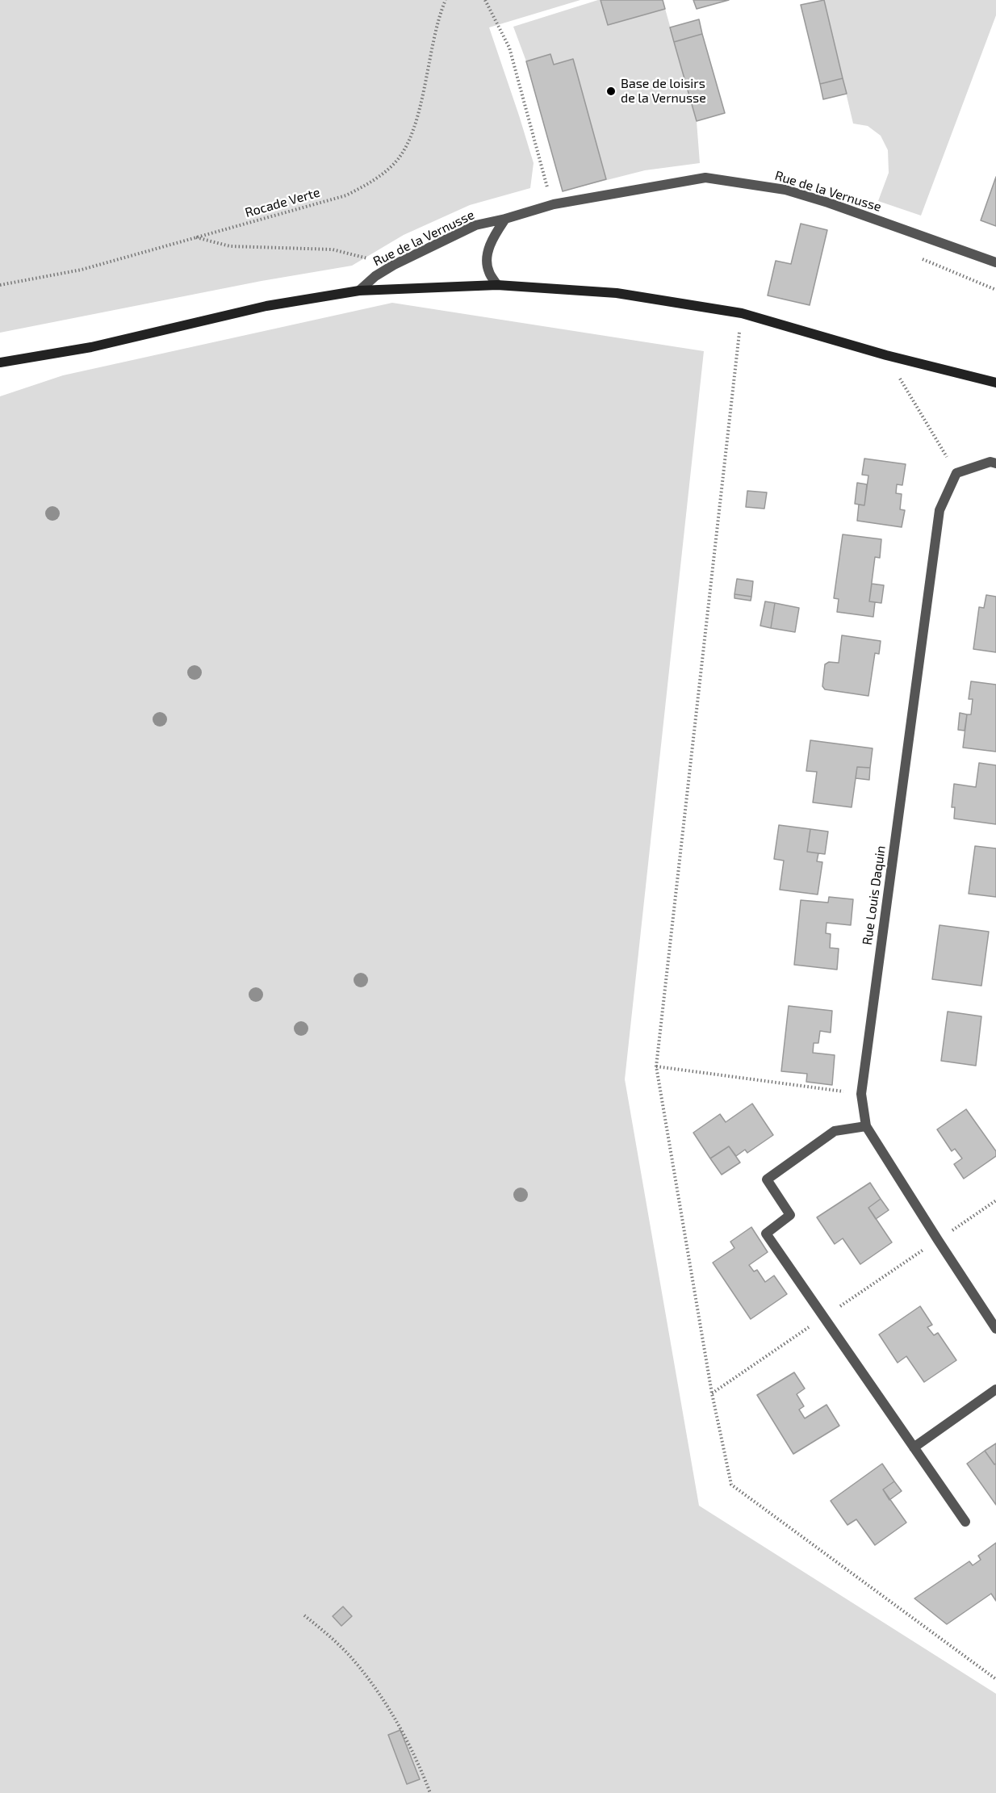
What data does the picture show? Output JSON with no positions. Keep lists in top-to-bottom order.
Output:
{
  "streets": {
    "street": ["Rue de la Vernusse", "Rue Louis Daquin"],
    "path": ["Rocade Verte"]
  },
  "places": ["Base de loisirs de la Vernusse"]
}
